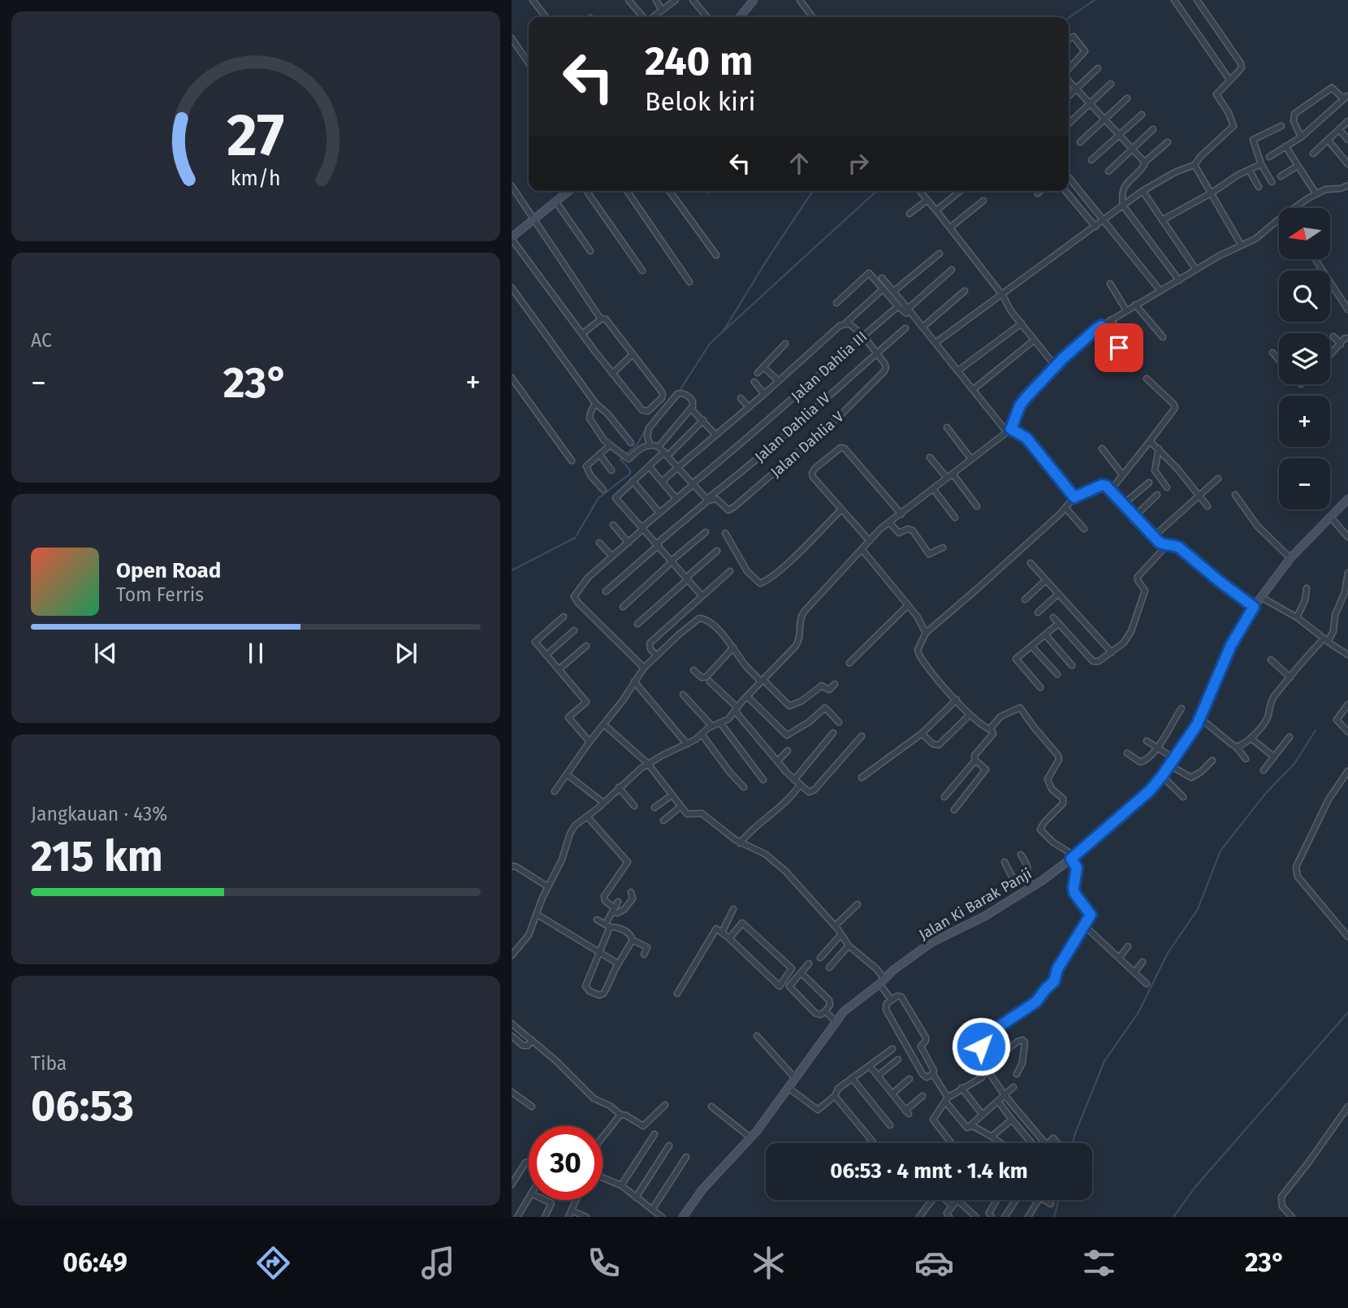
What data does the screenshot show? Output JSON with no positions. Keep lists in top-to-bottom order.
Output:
{
  "streets": {
    "street": [
      "Jalan Dahlia III",
      "Jalan Dahlia IV",
      "Jalan Dahlia V",
      "Jalan Ki Barak Panji"
    ]
  },
  "crossings": [
    ["Jalan Dahlia IV", "Jalan Dahlia V"]
  ],
  "north": "left",
  "page": {
    "turn": ["240 m", "Belok kiri"],
    "map_buttons": ["+", "−"],
    "tile": [
      "AC",
      ["Jangkauan · 43%", "215 km"],
      ["Tiba", "06:53"]
    ],
    "heat": ["−", "23°", "+"],
    "song": ["Open Road", "Tom Ferris"],
    "limit": "30",
    "trip": "06:53 · 4 mnt · 1.4 km",
    "tabs": ["06:49", "23°"],
    "gauge": ["27", "km/h"]
  }
}
